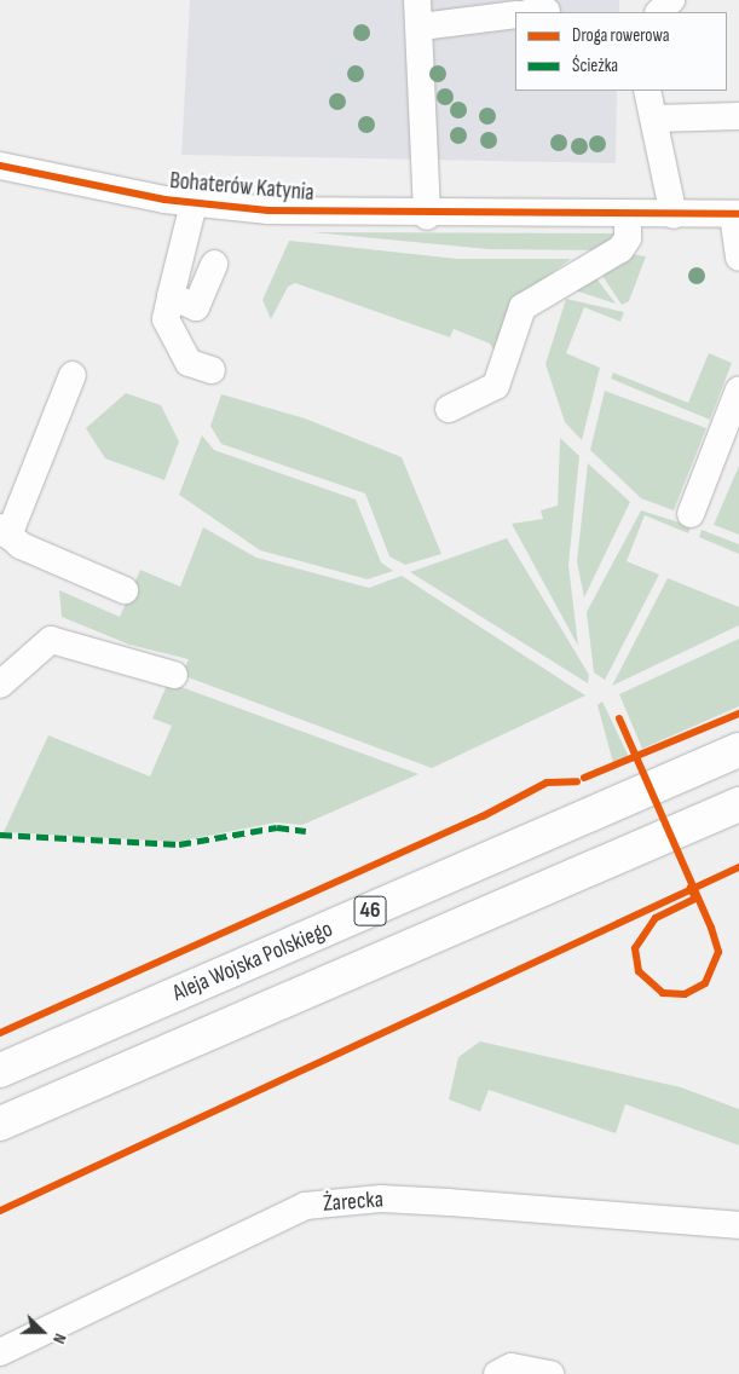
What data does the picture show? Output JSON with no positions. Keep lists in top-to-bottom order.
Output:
{
  "streets": {
    "main road": ["46", "Aleja Wojska Polskiego"],
    "street": ["Bohaterów Katynia", "Żarecka"]
  },
  "legend": ["Droga rowerowa", "Ścieżka"],
  "north": "right"
}
